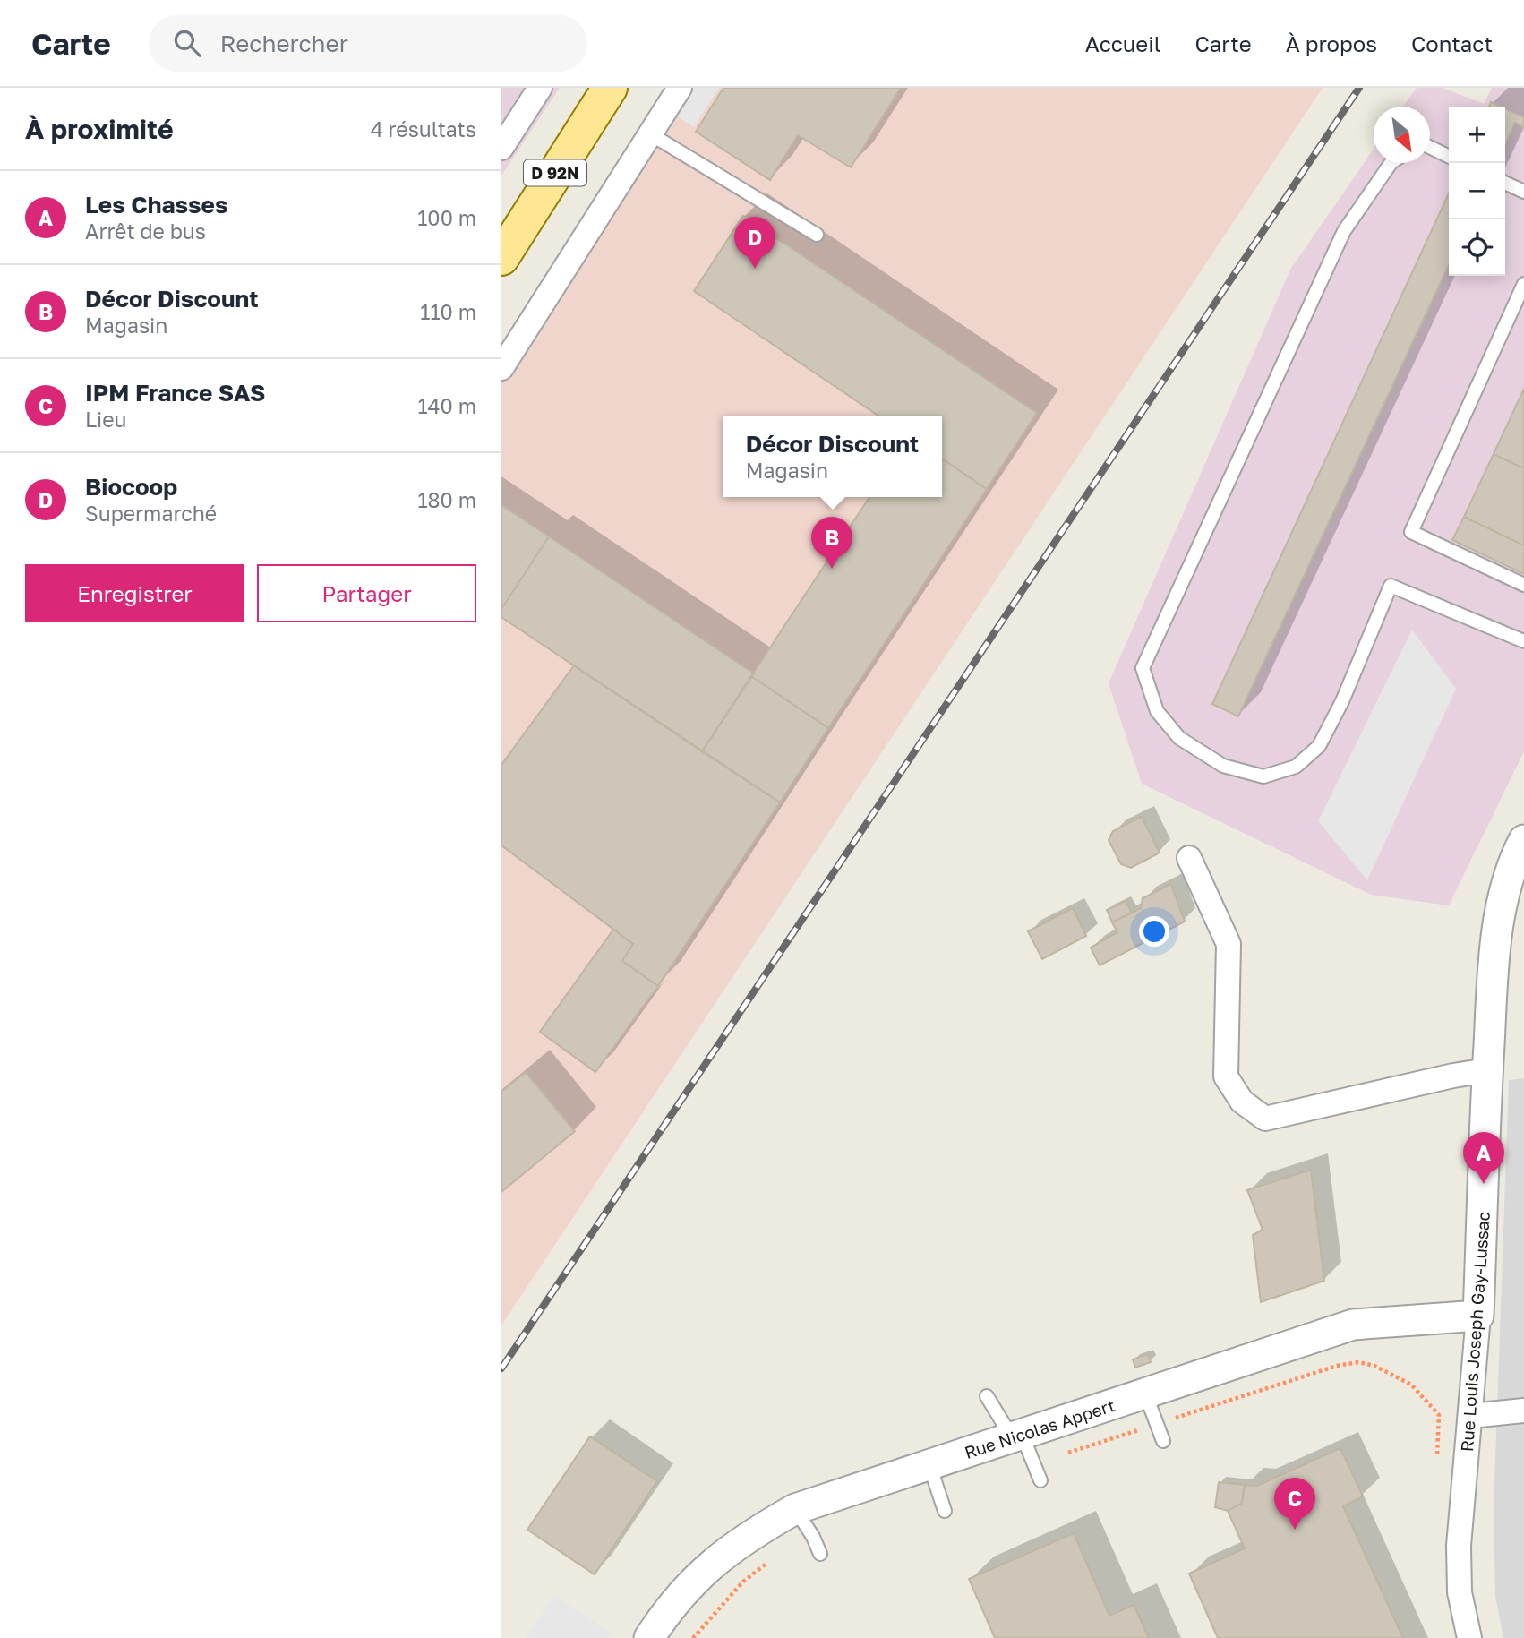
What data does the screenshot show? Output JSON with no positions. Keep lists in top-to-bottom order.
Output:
{
  "streets": {
    "main road": ["D 92N"],
    "street": ["Rue Louis Joseph Gay-Lussac", "Rue Nicolas Appert"]
  },
  "crossings": [
    ["Rue Louis Joseph Gay-Lussac", "Rue Nicolas Appert"]
  ],
  "north": "bottom right",
  "page": {
    "header": "Carte",
    "search": "Rechercher",
    "nav": [
      "Accueil",
      "Carte",
      "À propos",
      "Contact"
    ],
    "heading": ["À proximité", "4 résultats"],
    "map_buttons": ["+", "−"],
    "list": [
      {
        "mark": "A",
        "name": "Les Chasses",
        "note": "Arrêt de bus",
        "value": "100 m"
      },
      {
        "mark": "B",
        "name": "Décor Discount",
        "note": "Magasin",
        "value": "110 m"
      },
      {
        "mark": "C",
        "name": "IPM France SAS",
        "note": "Lieu",
        "value": "140 m"
      },
      {
        "mark": "D",
        "name": "Biocoop",
        "note": "Supermarché",
        "value": "180 m"
      }
    ],
    "pins": [
      "D",
      "B",
      "A",
      "C"
    ],
    "popup": ["Décor Discount", "Magasin"],
    "buttons": ["Enregistrer", "Partager"]
  }
}
